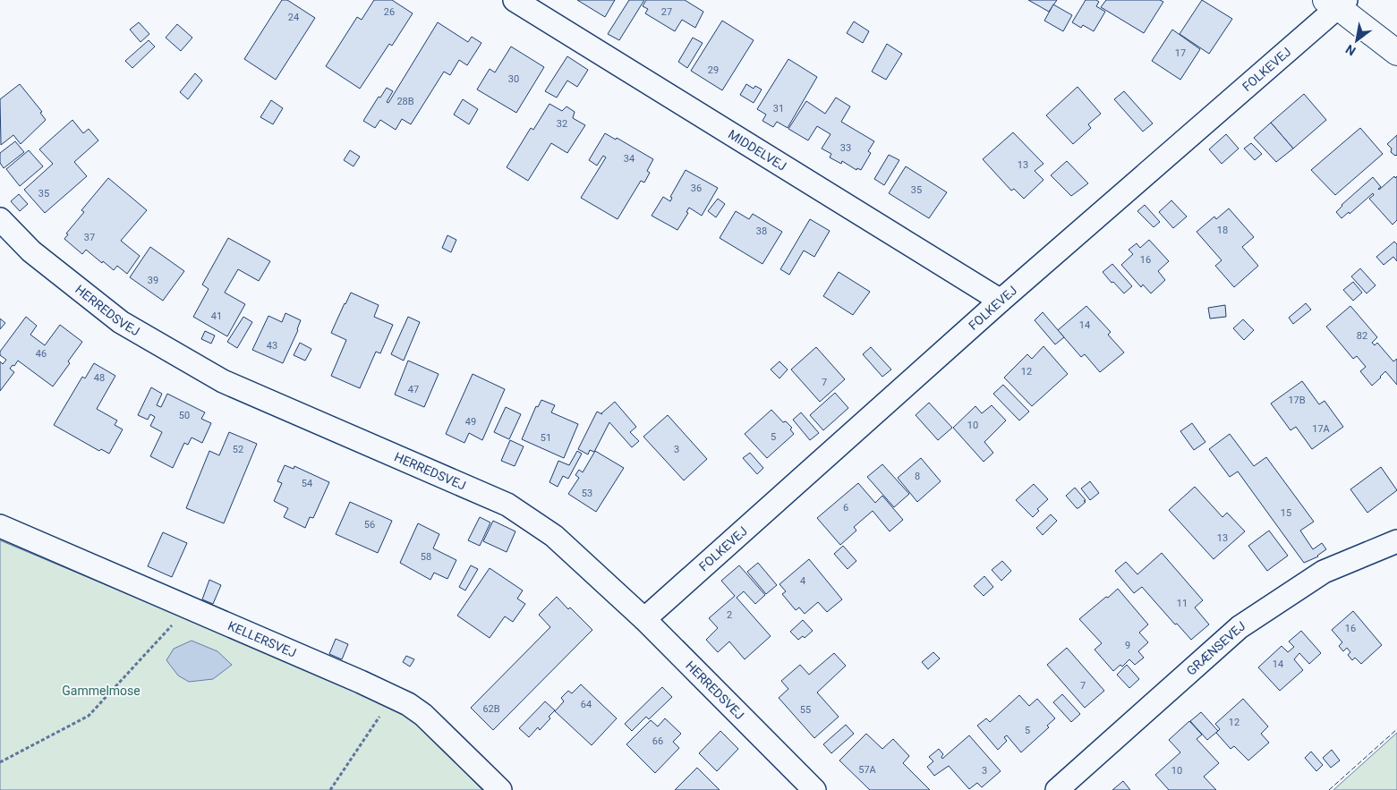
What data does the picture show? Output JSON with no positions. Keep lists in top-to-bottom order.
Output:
{
  "streets": {
    "street": [
      "FOLKEVEJ",
      "MIDDELVEJ",
      "HERREDSVEJ",
      "KELLERSVEJ",
      "GRÆNSEVEJ"
    ]
  },
  "crossings": [
    ["FOLKEVEJ", "MIDDELVEJ"],
    ["FOLKEVEJ", "HERREDSVEJ"]
  ],
  "parks": ["Gammelmose"],
  "house_numbers": [
    "26",
    "27",
    "24",
    "17",
    "29",
    "30",
    "28B",
    "31",
    "32",
    "33",
    "34",
    "13",
    "36",
    "35",
    "35",
    "18",
    "38",
    "37",
    "16",
    "39",
    "41",
    "14",
    "82",
    "43",
    "46",
    "12",
    "48",
    "7",
    "47",
    "17B",
    "50",
    "49",
    "10",
    "17A",
    "5",
    "51",
    "52",
    "3",
    "8",
    "54",
    "53",
    "6",
    "15",
    "56",
    "13",
    "58",
    "4",
    "11",
    "2",
    "16",
    "9",
    "14",
    "7",
    "64",
    "62B",
    "55",
    "12",
    "5",
    "66",
    "57A",
    "3",
    "10"
  ],
  "north": "bottom left"
}
